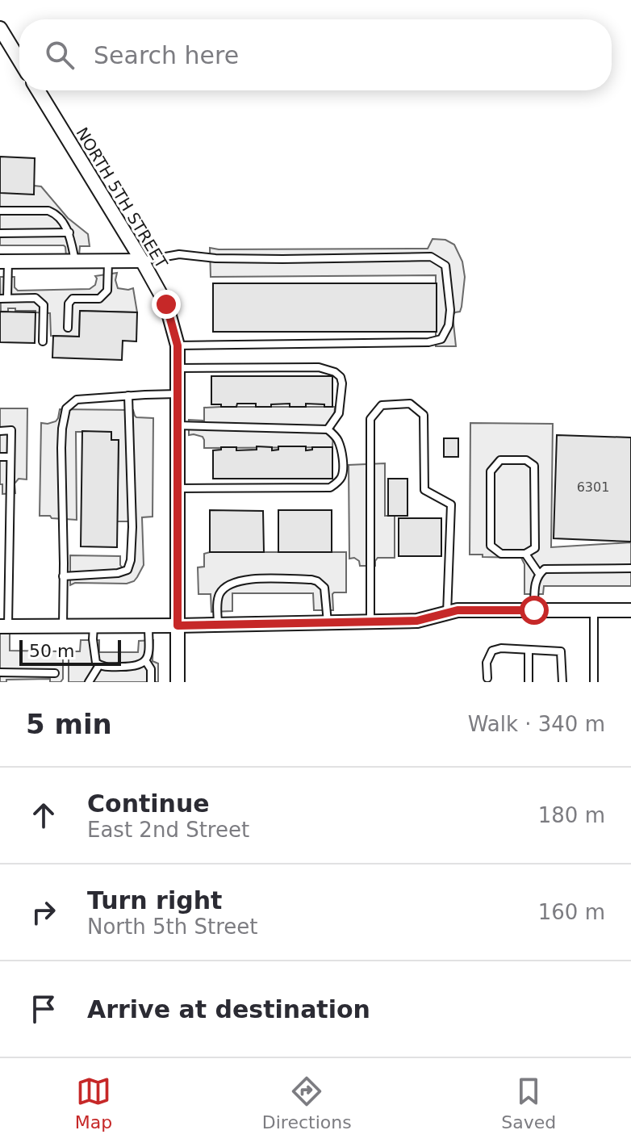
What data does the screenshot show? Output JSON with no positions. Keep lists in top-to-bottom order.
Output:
{
  "streets": {
    "street": ["NORTH 5TH STREET"]
  },
  "house_numbers": ["6301"],
  "scale_bar": "50 m",
  "page": {
    "search": "Search here",
    "scale": "50 m",
    "heading": ["5 min", "Walk · 340 m"],
    "list": [
      ["Continue", "East 2nd Street", "180 m"],
      ["Turn right", "North 5th Street", "160 m"],
      "Arrive at destination"
    ],
    "nav": ["Map", "Directions", "Saved"]
  }
}
